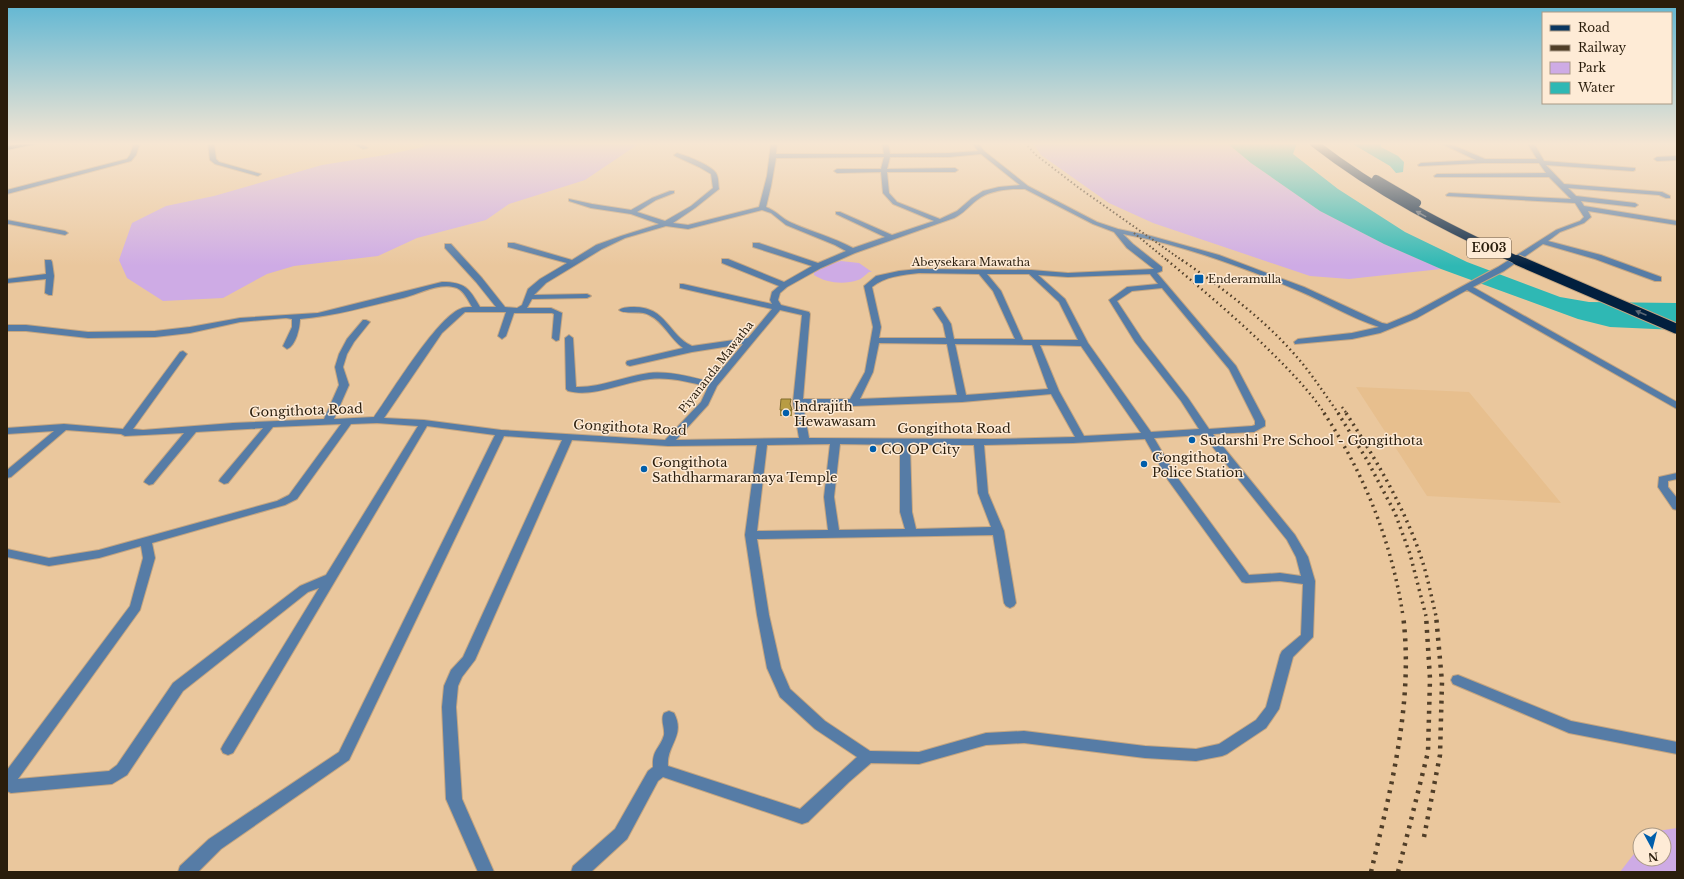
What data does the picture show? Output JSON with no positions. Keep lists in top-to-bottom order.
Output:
{
  "streets": {
    "highway": ["E003"],
    "street": ["Abeysekara Mawatha", "Piyananda Mawatha", "Gongithota Road"]
  },
  "crossings": [
    ["Piyananda Mawatha", "Gongithota Road"]
  ],
  "places": {
    "transit": ["Enderamulla"],
    "other": [
      "Indrajith Hewawasam",
      "Sudarshi Pre School - Gongithota",
      "CO OP City",
      "Gongithota Police Station",
      "Gongithota Sathdharmaramaya Temple"
    ]
  },
  "legend": [
    "Road",
    "Railway",
    "Park",
    "Water"
  ],
  "north": "bottom"
}
